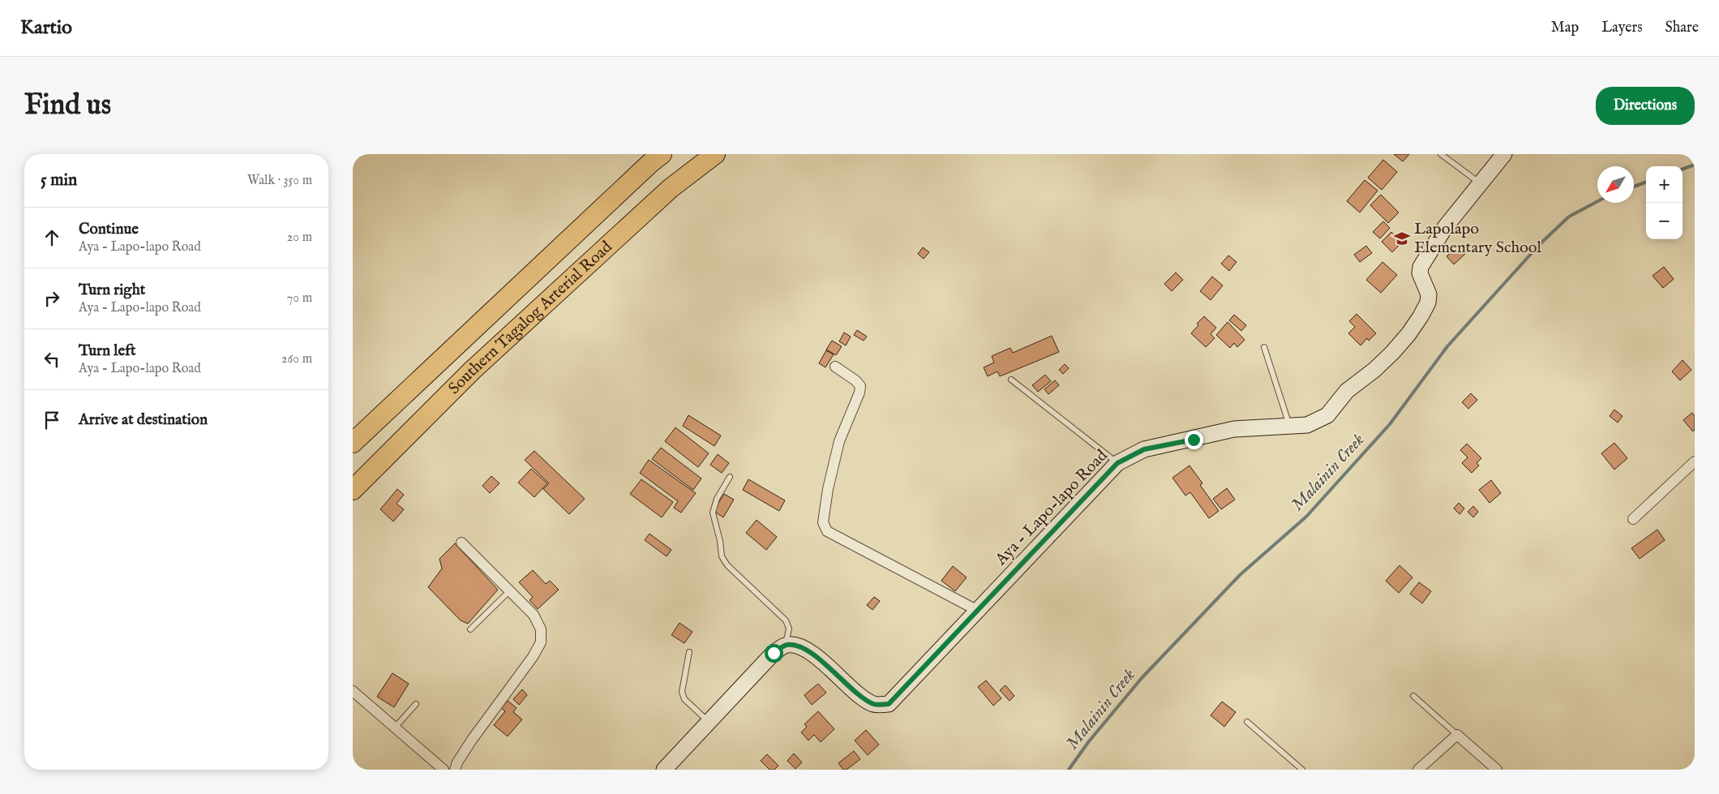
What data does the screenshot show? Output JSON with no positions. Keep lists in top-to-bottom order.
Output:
{
  "streets": {
    "highway": ["Southern Tagalog Arterial Road"],
    "street": ["Aya - Lapo-lapo Road"]
  },
  "water": ["Malainin Creek"],
  "places": {
    "school or university": ["Lapolapo Elementary School"]
  },
  "north": "bottom left",
  "page": {
    "header": "Kartio",
    "nav": ["Map", "Layers", "Share"],
    "buttons": "Directions",
    "title": "Find us",
    "heading": ["5 min", "Walk · 350 m"],
    "map_buttons": ["+", "−"],
    "list": [
      ["Continue", "Aya - Lapo-lapo Road", "20 m"],
      ["Turn right", "Aya - Lapo-lapo Road", "70 m"],
      ["Turn left", "Aya - Lapo-lapo Road", "260 m"],
      "Arrive at destination"
    ]
  }
}
